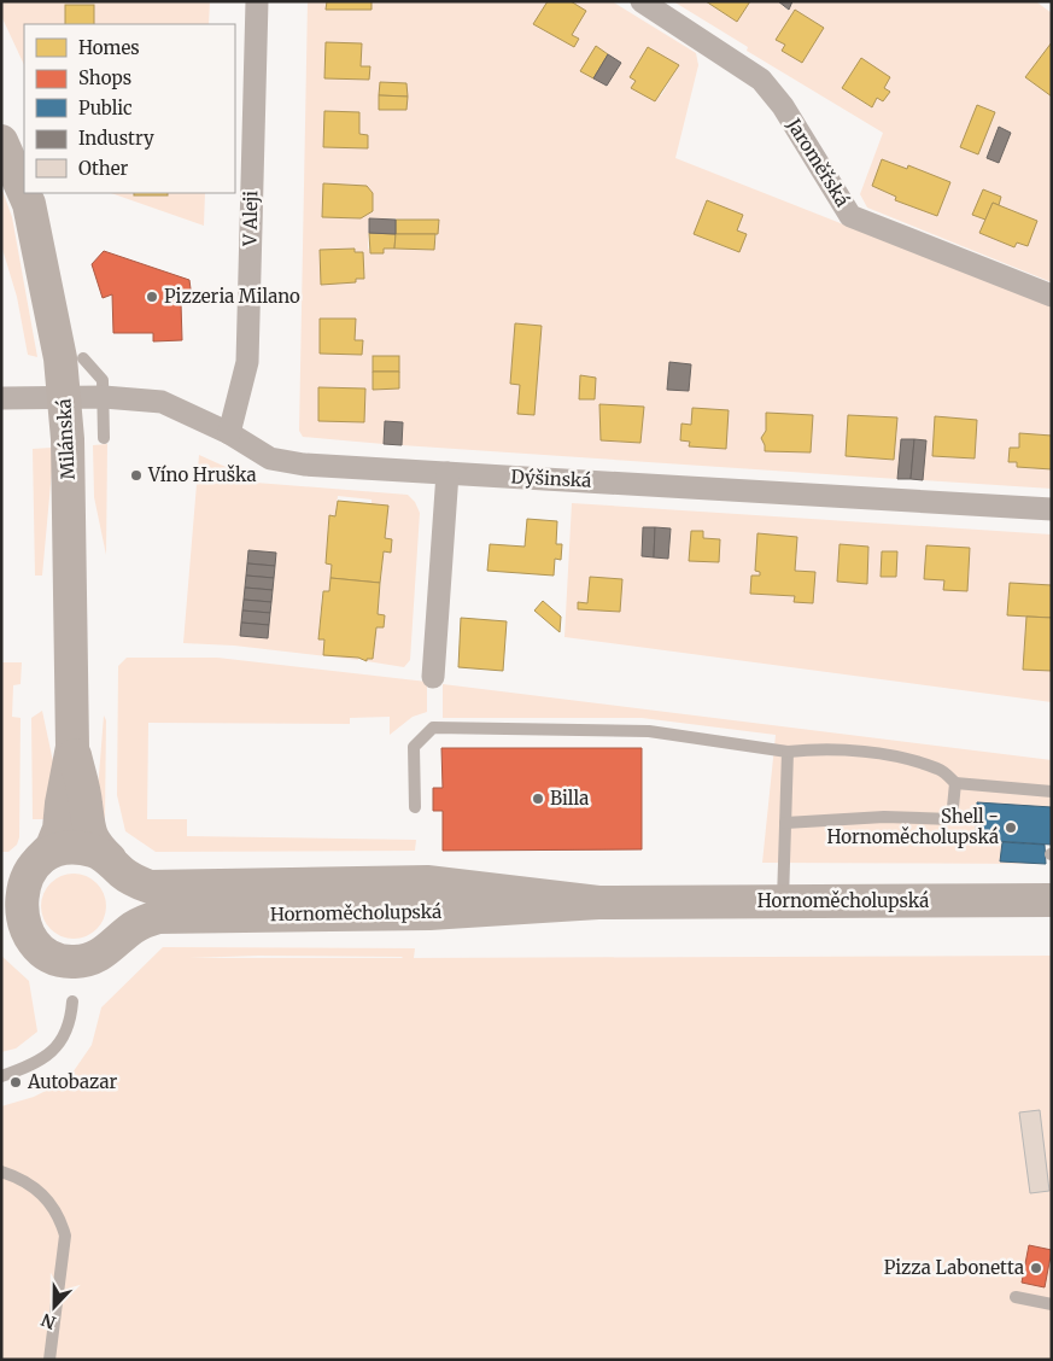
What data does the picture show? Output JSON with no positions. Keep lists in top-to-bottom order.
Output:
{
  "streets": {
    "street": [
      "Jaroměřská",
      "V Aleji",
      "Milánská",
      "Dýšinská",
      "Hornoměcholupská"
    ]
  },
  "crossings": [
    ["V Aleji", "Dýšinská"],
    ["Milánská", "Dýšinská"],
    ["Milánská", "Hornoměcholupská"]
  ],
  "places": [
    "Pizzeria Milano",
    "Víno Hruška",
    "Billa",
    "Shell - Hornoměcholupská",
    "Autobazar",
    "Pizza Labonetta"
  ],
  "legend": [
    "Homes",
    "Shops",
    "Public",
    "Industry",
    "Other"
  ],
  "north": "bottom"
}
